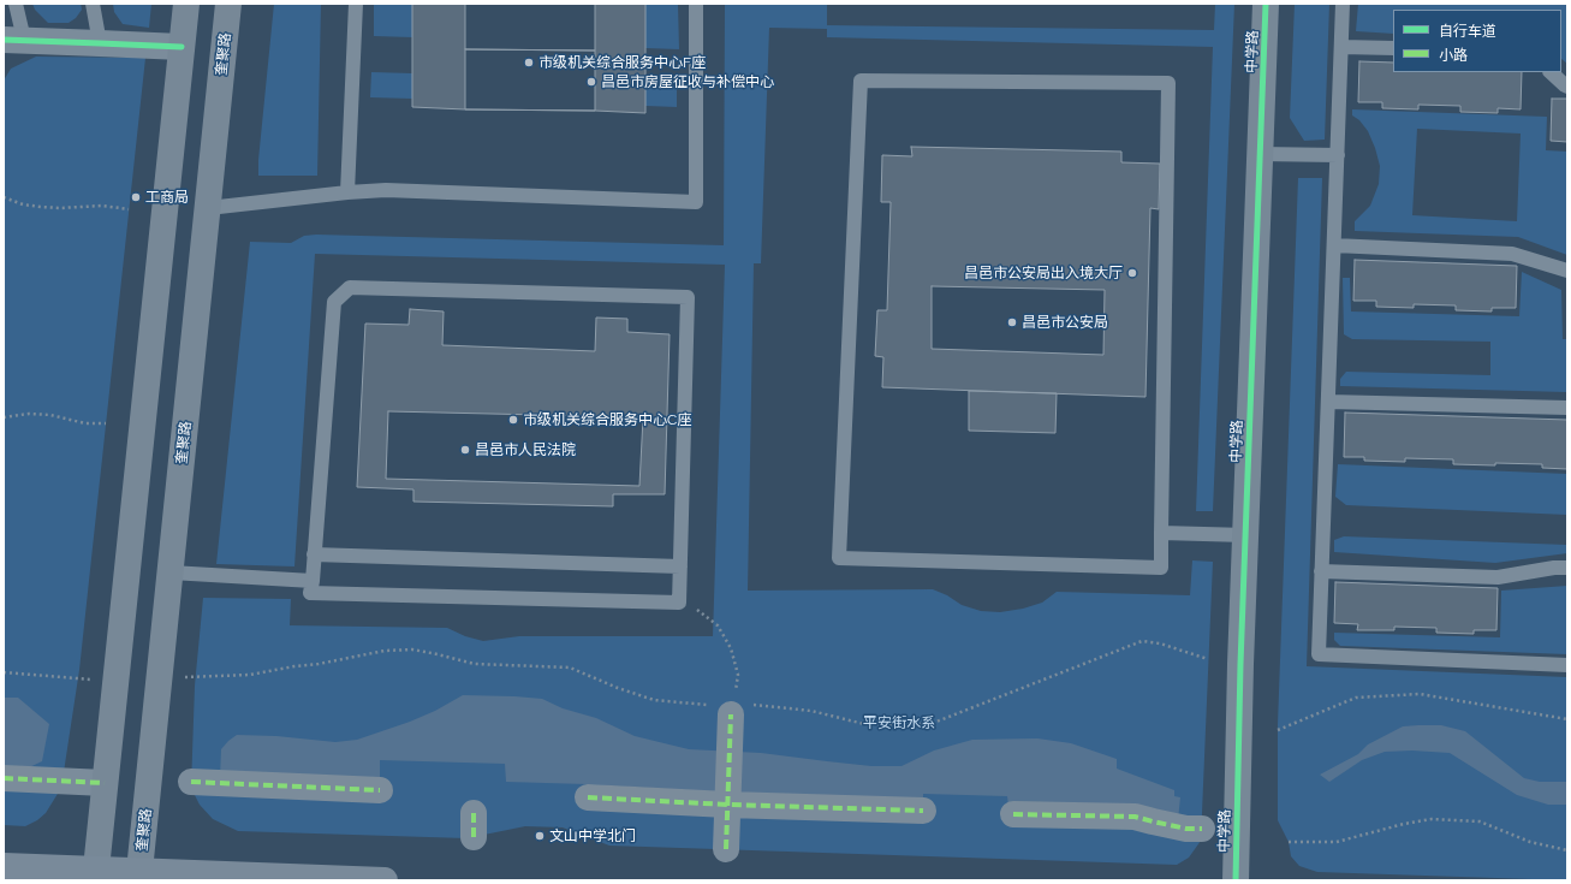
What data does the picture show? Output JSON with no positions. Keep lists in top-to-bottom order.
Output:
{
  "streets": {
    "main road": ["中学路", "奎聚路"]
  },
  "parks": ["平安街水系"],
  "places": [
    "市级机关综合服务中心F座",
    "昌邑市房屋征收与补偿中心",
    "工商局",
    "昌邑市公安局出入境大厅",
    "昌邑市公安局",
    "市级机关综合服务中心C座",
    "昌邑市人民法院",
    "文山中学北门"
  ],
  "legend": ["自行车道", "小路"]
}
